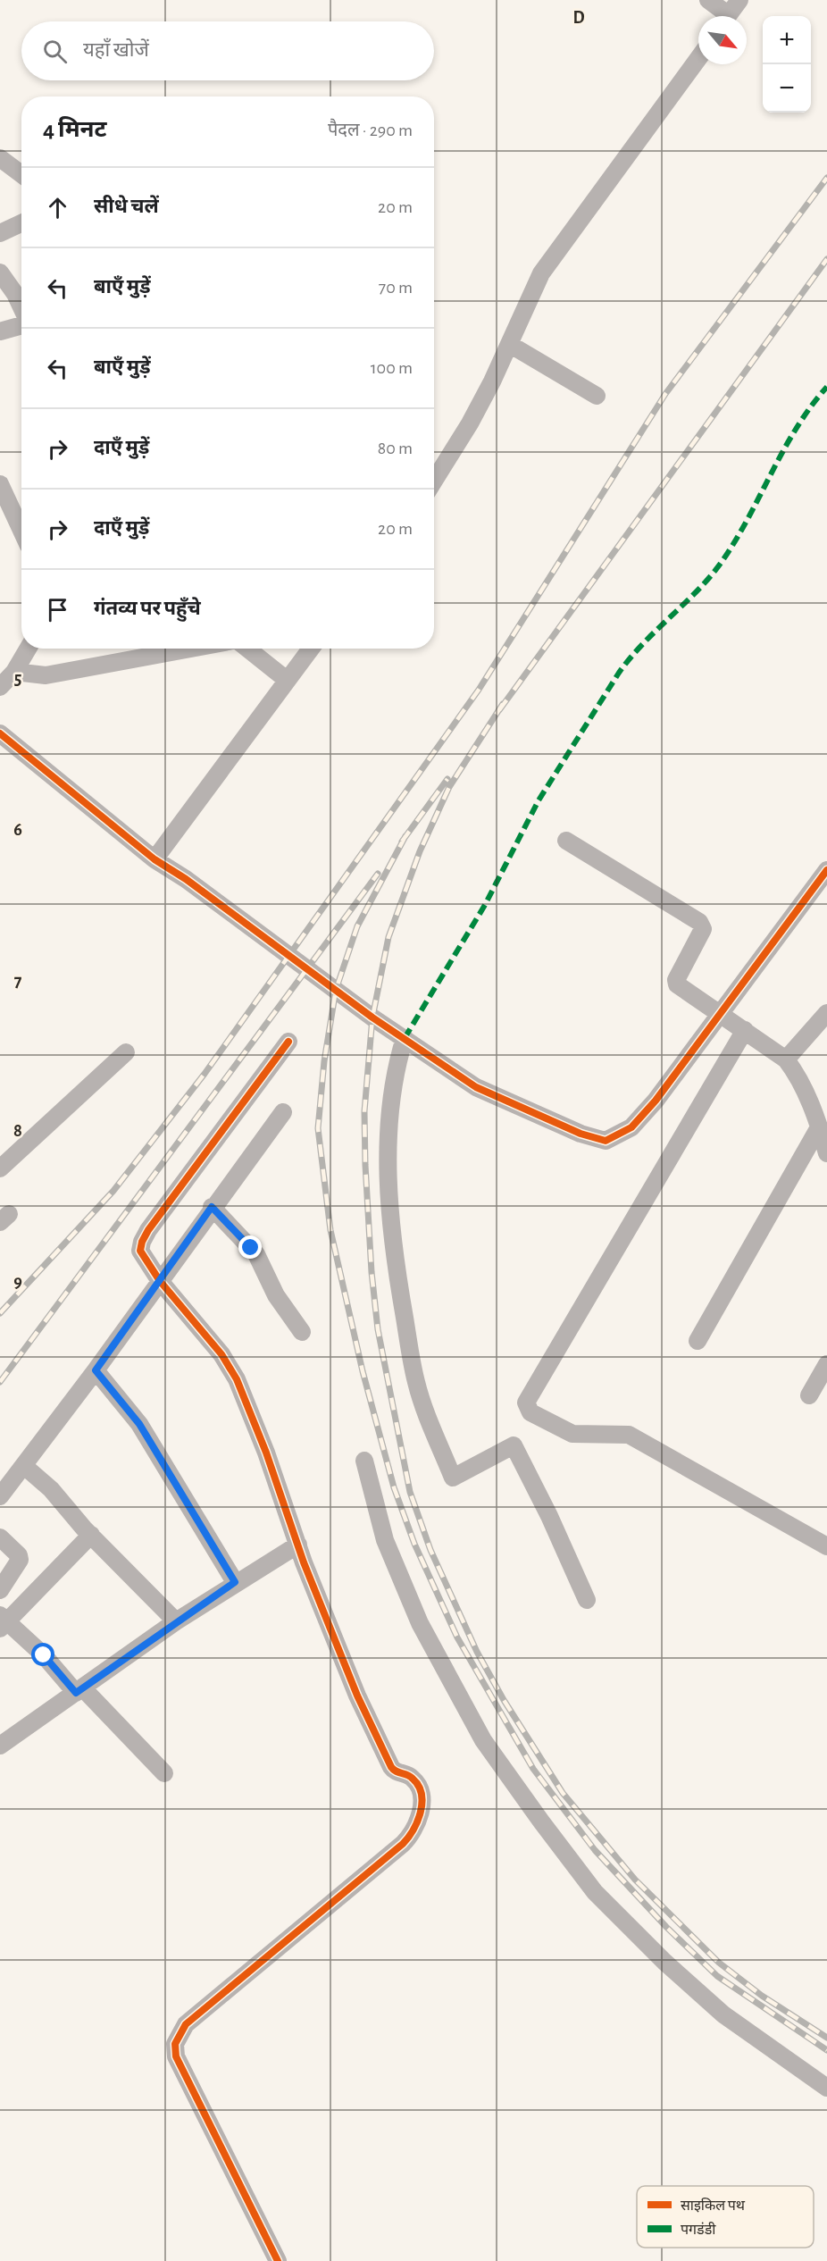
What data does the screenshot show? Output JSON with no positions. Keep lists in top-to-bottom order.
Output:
{
  "legend": ["साइकिल पथ", "पगडंडी"],
  "north": "bottom right",
  "page": {
    "map_buttons": ["+", "−"],
    "search": "यहाँ खोजें",
    "heading": ["4 मिनट", "पैदल · 290 m"],
    "list": [
      ["सीधे चलें", "20 m"],
      ["बाएँ मुड़ें", "70 m"],
      ["बाएँ मुड़ें", "100 m"],
      ["दाएँ मुड़ें", "80 m"],
      ["दाएँ मुड़ें", "20 m"],
      "गंतव्य पर पहुँचे"
    ]
  },
  "grid": {
    "columns": ["D"],
    "rows": [
      "5",
      "6",
      "7",
      "8",
      "9"
    ]
  }
}
